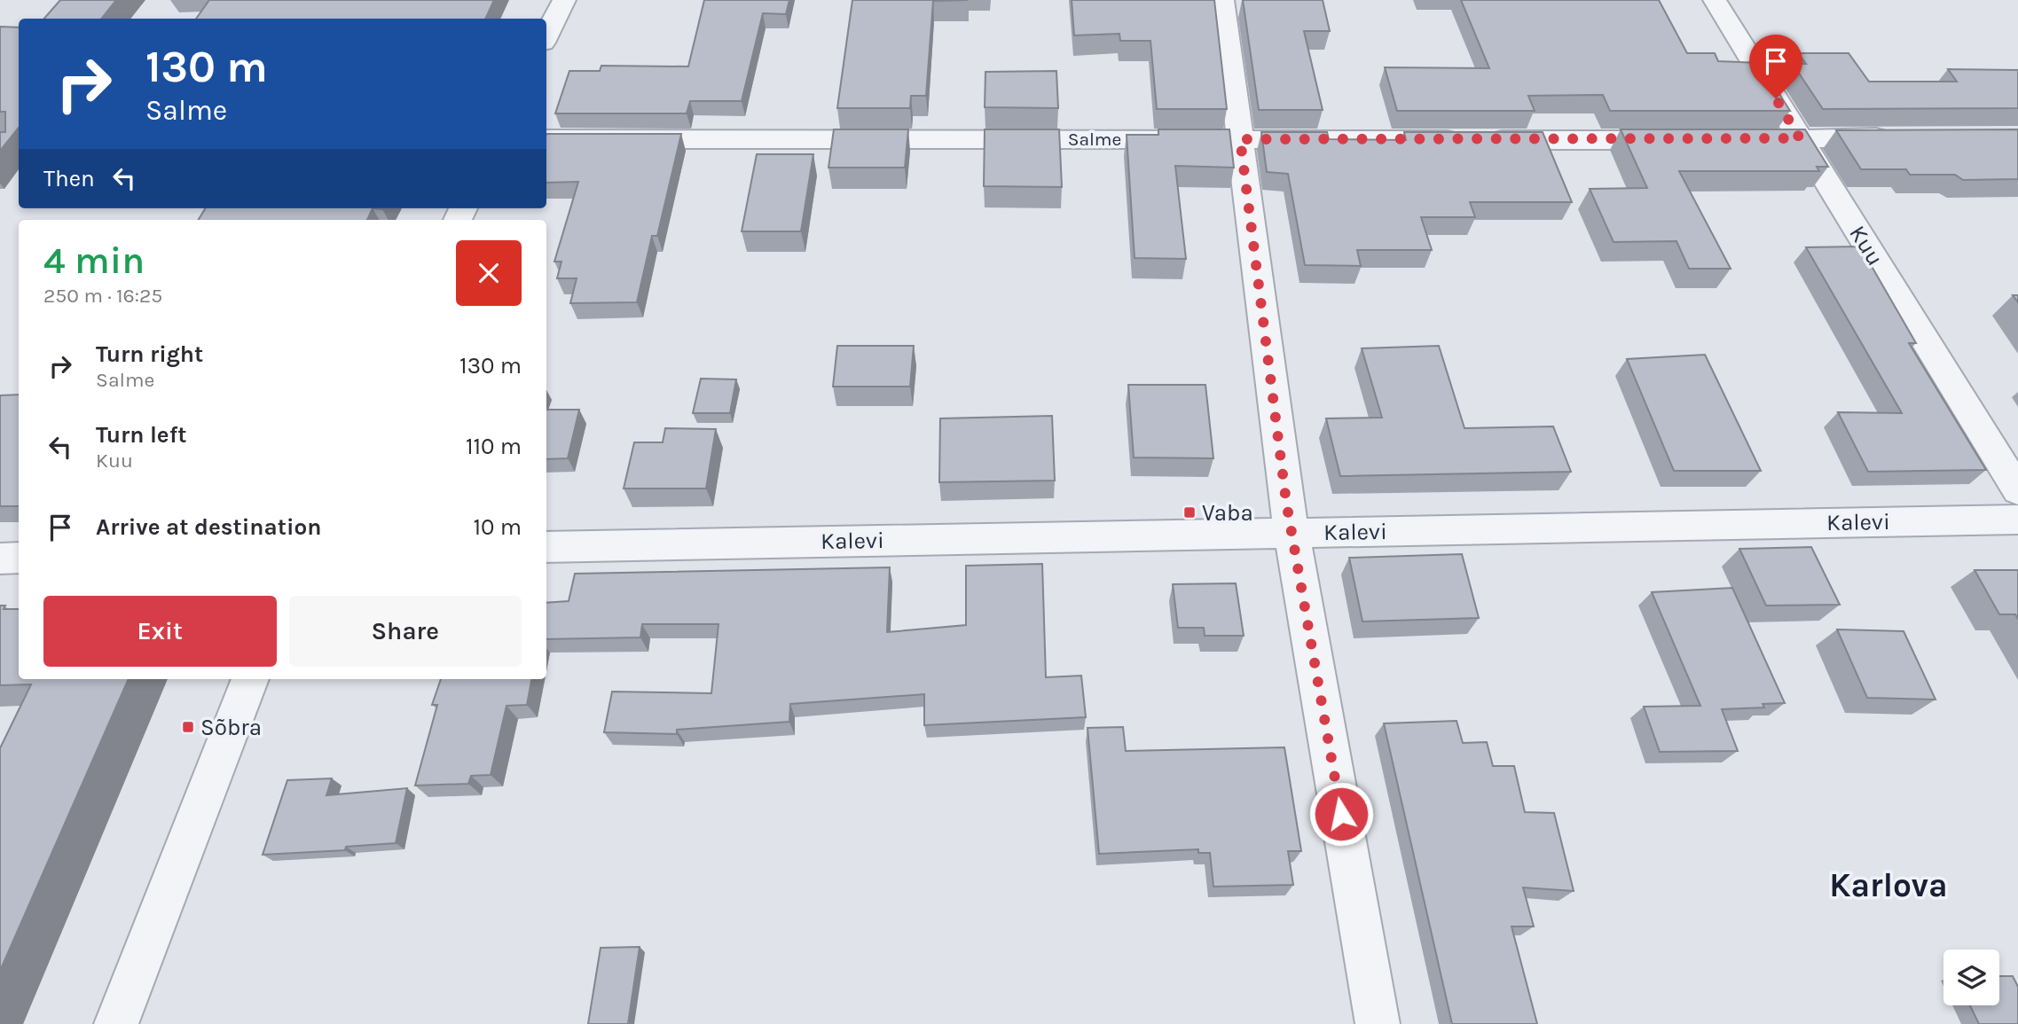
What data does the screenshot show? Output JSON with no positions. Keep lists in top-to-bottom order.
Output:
{
  "streets": {
    "street": ["Salme", "Kuu", "Kalevi"]
  },
  "districts": ["Karlova"],
  "places": {
    "transit": ["Vaba", "Sõbra"]
  },
  "page": {
    "turn": ["130 m", "Salme"],
    "then": "Then",
    "heading": ["4 min", "250 m · 16:25"],
    "list": [
      {
        "name": "Turn right",
        "note": "Salme",
        "value": "130 m"
      },
      {
        "name": "Turn left",
        "note": "Kuu",
        "value": "110 m"
      },
      {
        "name": "Arrive at destination",
        "value": "10 m"
      }
    ],
    "buttons": ["Exit", "Share"]
  }
}
